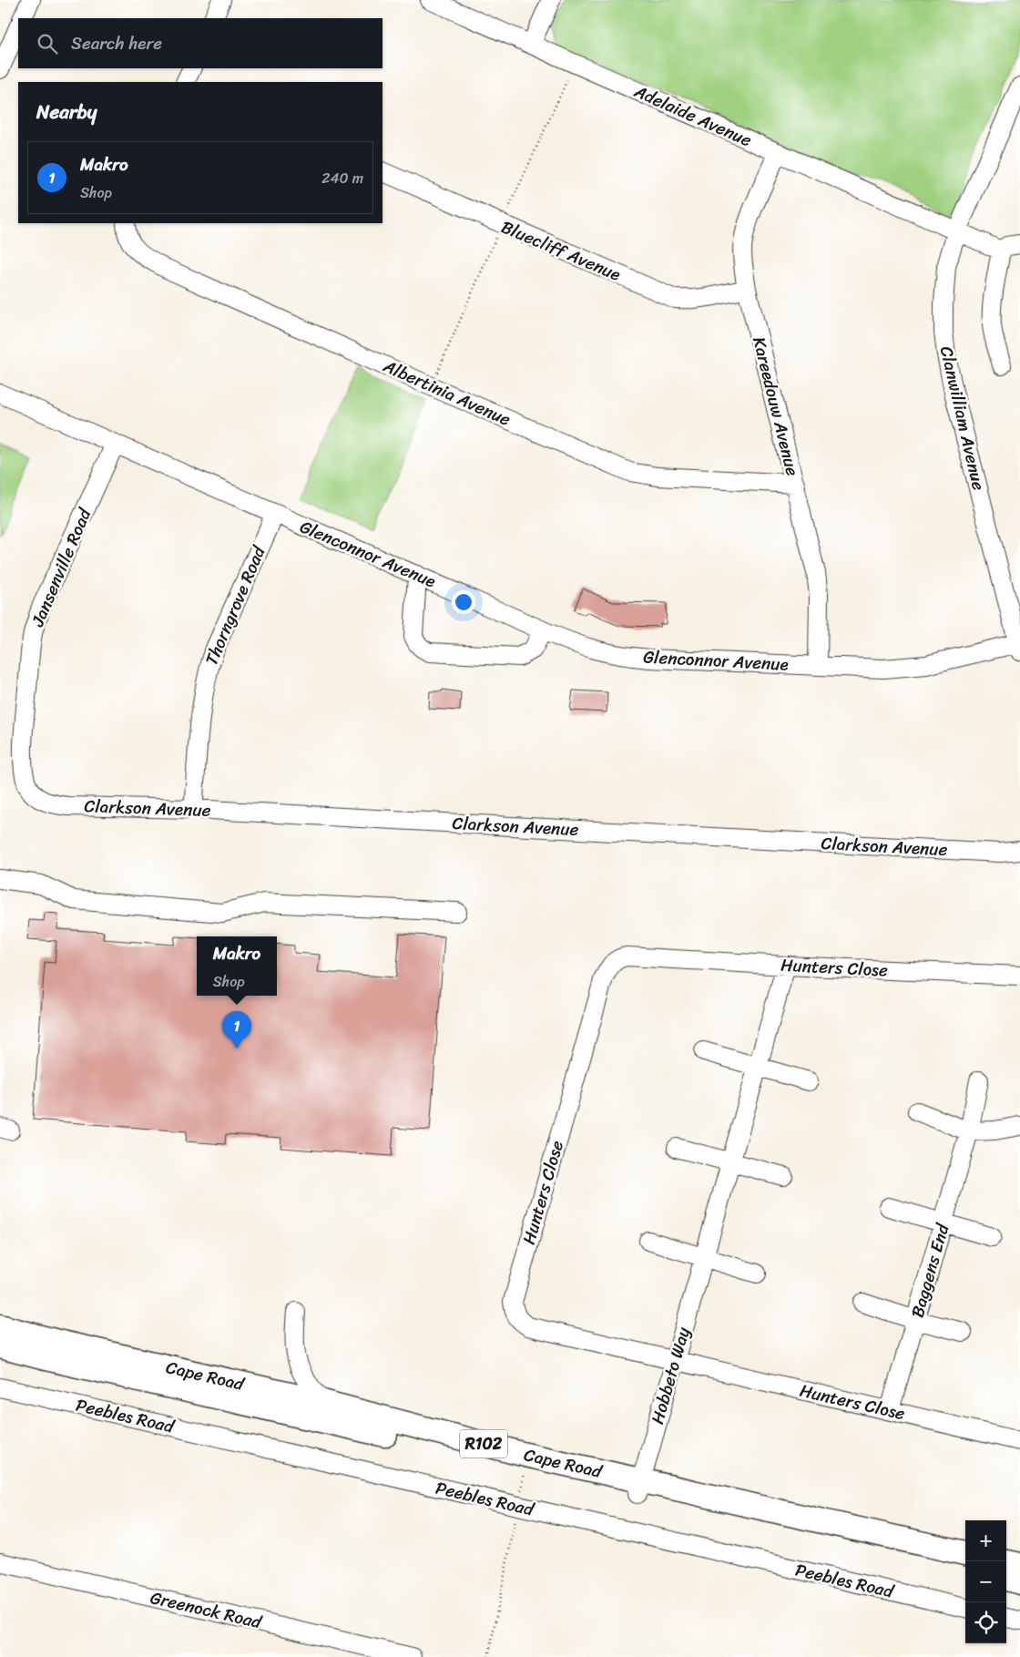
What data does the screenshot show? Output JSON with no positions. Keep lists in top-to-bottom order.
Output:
{
  "streets": {
    "main road": ["Cape Road", "R102"],
    "street": [
      "Adelaide Avenue",
      "Bluecliff Avenue",
      "Albertinia Avenue",
      "Kareedouw Avenue",
      "Clanwilliam Avenue",
      "Glenconnor Avenue",
      "Jansenville Road",
      "Thorngrove Road",
      "Clarkson Avenue",
      "Hunters Close",
      "Baggens End",
      "Hobbeto Way",
      "Peebles Road",
      "Greenock Road"
    ]
  },
  "crossings": [
    ["Adelaide Avenue", "Kareedouw Avenue"],
    ["Adelaide Avenue", "Clanwilliam Avenue"],
    ["Bluecliff Avenue", "Kareedouw Avenue"],
    ["Albertinia Avenue", "Kareedouw Avenue"],
    ["Kareedouw Avenue", "Glenconnor Avenue"],
    ["Clanwilliam Avenue", "Glenconnor Avenue"],
    ["Glenconnor Avenue", "Jansenville Road"],
    ["Glenconnor Avenue", "Thorngrove Road"],
    ["Jansenville Road", "Clarkson Avenue"],
    ["Thorngrove Road", "Clarkson Avenue"],
    ["Hunters Close", "Baggens End"],
    ["Hunters Close", "Hobbeto Way"],
    ["Cape Road", "Hobbeto Way"]
  ],
  "page": {
    "search": "Search here",
    "heading": "Nearby",
    "list": [
      {
        "mark": "1",
        "name": "Makro",
        "note": "Shop",
        "value": "240 m"
      }
    ],
    "popup": ["Makro", "Shop"],
    "pins": "1",
    "map_buttons": ["+", "−"]
  }
}
